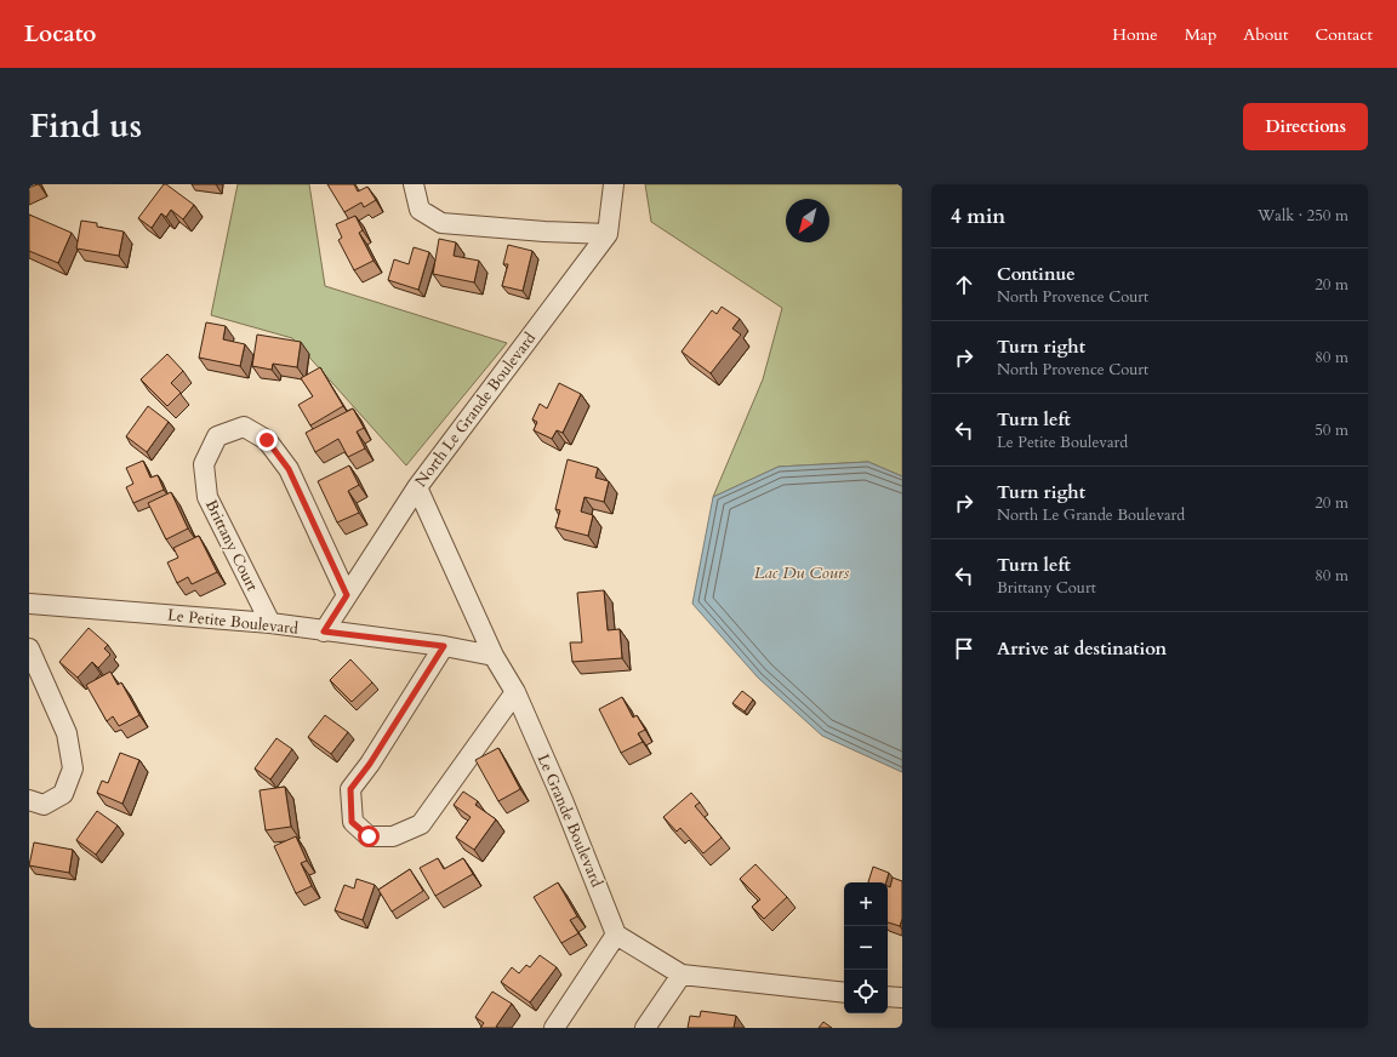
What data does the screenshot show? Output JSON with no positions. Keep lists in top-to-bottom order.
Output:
{
  "streets": {
    "street": [
      "North Le Grande Boulevard",
      "Brittany Court",
      "Le Petite Boulevard",
      "Le Grande Boulevard"
    ]
  },
  "crossings": [
    ["North Le Grande Boulevard", "Brittany Court"],
    ["North Le Grande Boulevard", "Le Petite Boulevard"],
    ["North Le Grande Boulevard", "Le Grande Boulevard"],
    ["Brittany Court", "Le Petite Boulevard"],
    ["Le Petite Boulevard", "Le Grande Boulevard"]
  ],
  "water": ["Lac Du Cours"],
  "north": "bottom left",
  "page": {
    "header": "Locato",
    "nav": [
      "Home",
      "Map",
      "About",
      "Contact"
    ],
    "title": "Find us",
    "buttons": "Directions",
    "heading": ["4 min", "Walk · 250 m"],
    "list": [
      ["Continue", "North Provence Court", "20 m"],
      ["Turn right", "North Provence Court", "80 m"],
      ["Turn left", "Le Petite Boulevard", "50 m"],
      ["Turn right", "North Le Grande Boulevard", "20 m"],
      ["Turn left", "Brittany Court", "80 m"],
      "Arrive at destination"
    ],
    "map_buttons": ["+", "−"]
  }
}
